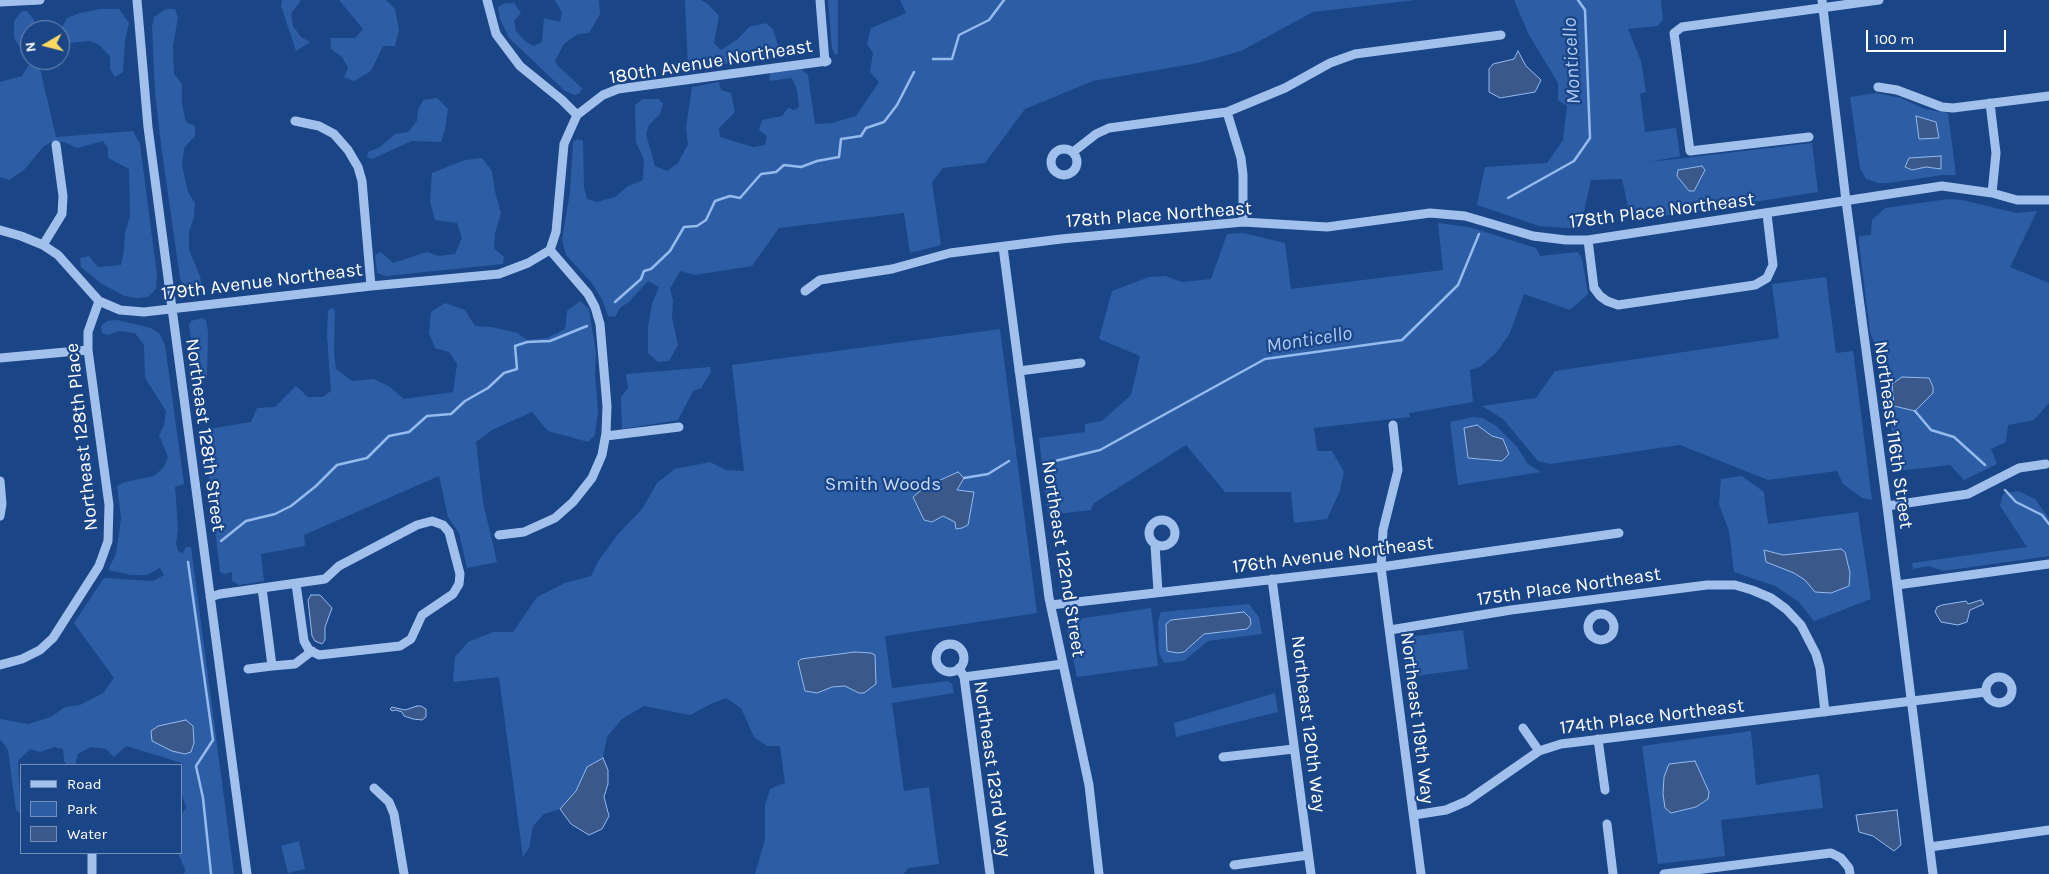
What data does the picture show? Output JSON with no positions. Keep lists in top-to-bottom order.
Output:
{
  "streets": {
    "street": [
      "180th Avenue Northeast",
      "178th Place Northeast",
      "179th Avenue Northeast",
      "Northeast 128th Street",
      "Northeast 116th Street",
      "Northeast 128th Place",
      "176th Avenue Northeast",
      "Northeast 122nd Street",
      "175th Place Northeast",
      "174th Place Northeast",
      "Northeast 119th Way",
      "Northeast 120th Way",
      "Northeast 123rd Way"
    ]
  },
  "crossings": [
    ["178th Place Northeast", "Northeast 116th Street"],
    ["178th Place Northeast", "Northeast 122nd Street"],
    ["179th Avenue Northeast", "Northeast 128th Street"],
    ["179th Avenue Northeast", "Northeast 128th Place"],
    ["Northeast 116th Street", "174th Place Northeast"],
    ["176th Avenue Northeast", "Northeast 122nd Street"],
    ["176th Avenue Northeast", "Northeast 119th Way"],
    ["176th Avenue Northeast", "Northeast 120th Way"],
    ["175th Place Northeast", "174th Place Northeast"],
    ["175th Place Northeast", "Northeast 119th Way"],
    ["174th Place Northeast", "Northeast 119th Way"]
  ],
  "water": ["Monticello"],
  "parks": ["Smith Woods"],
  "legend": ["Road", "Park", "Water"],
  "scale_bar": "100 m",
  "north": "left"
}
